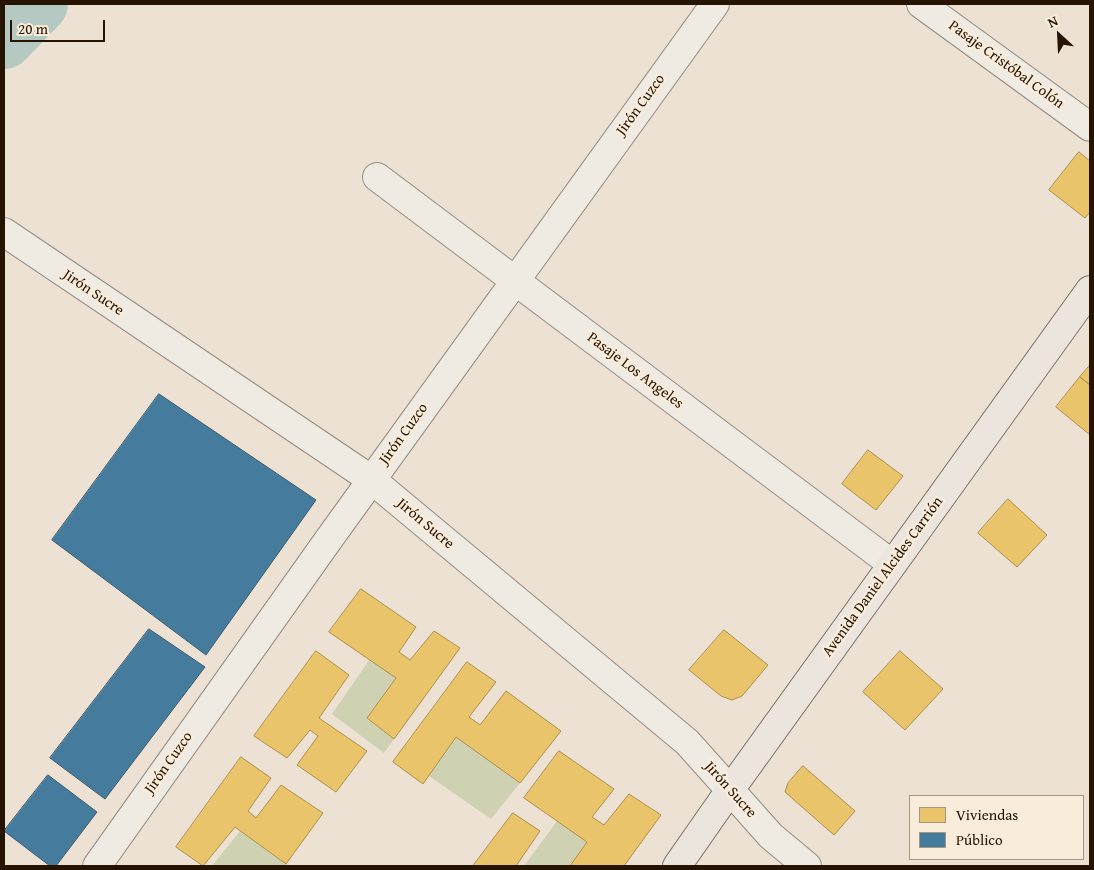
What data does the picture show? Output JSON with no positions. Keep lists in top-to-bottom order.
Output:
{
  "streets": {
    "main road": ["Avenida Daniel Alcides Carrión"],
    "street": [
      "Pasaje Cristóbal Colón",
      "Jirón Cuzco",
      "Jirón Sucre",
      "Pasaje Los Angeles"
    ]
  },
  "crossings": [
    ["Jirón Cuzco", "Jirón Sucre"],
    ["Jirón Cuzco", "Pasaje Los Angeles"],
    ["Jirón Sucre", "Avenida Daniel Alcides Carrión"],
    ["Pasaje Los Angeles", "Avenida Daniel Alcides Carrión"]
  ],
  "legend": ["Viviendas", "Público"],
  "scale_bar": "20 m",
  "north": "top left"
}
